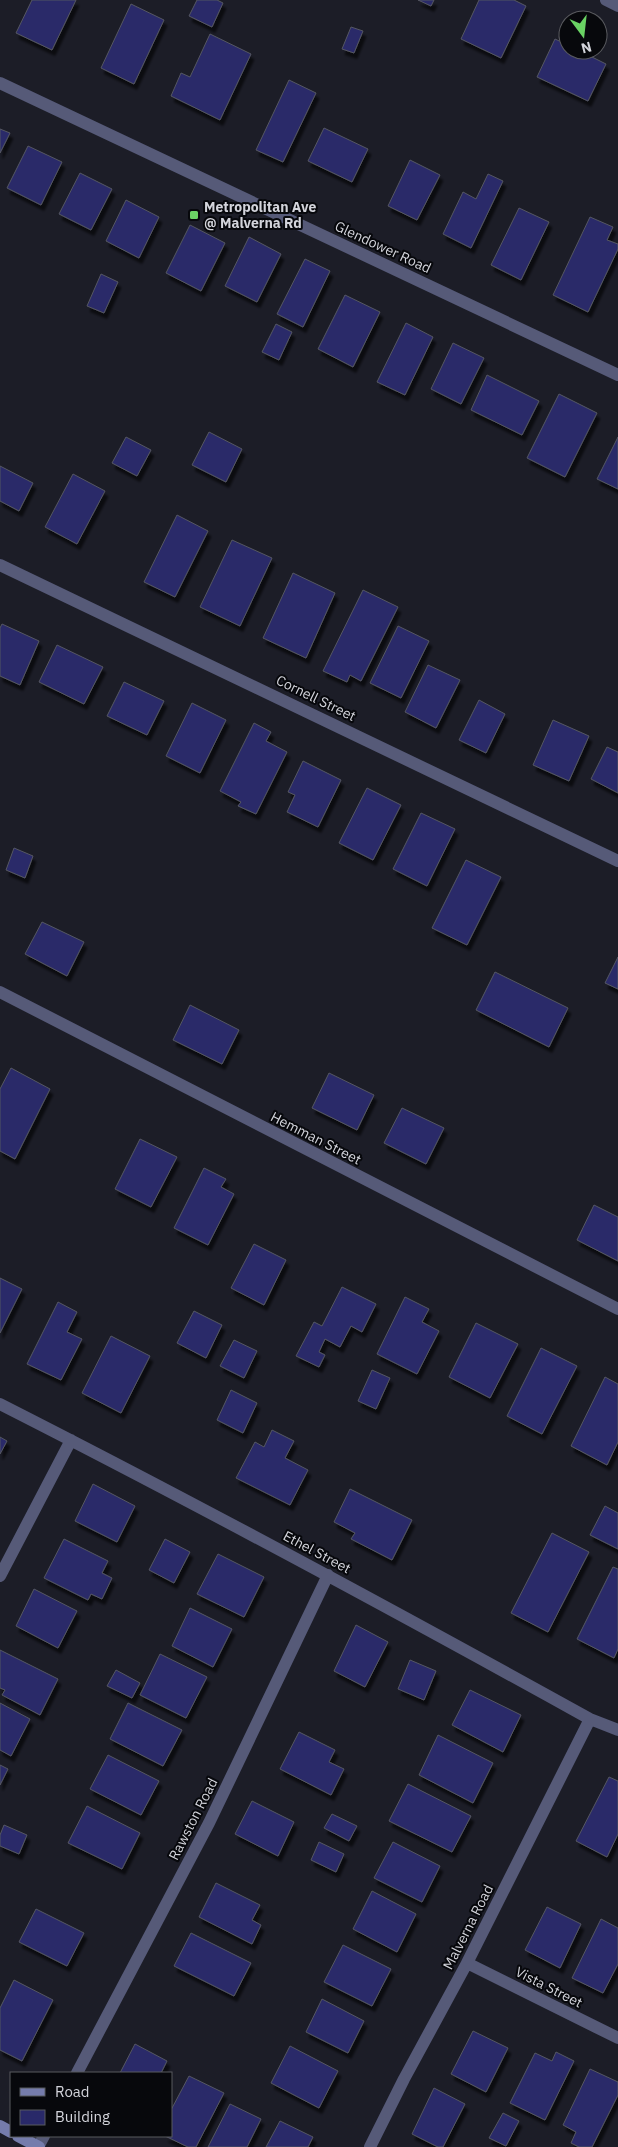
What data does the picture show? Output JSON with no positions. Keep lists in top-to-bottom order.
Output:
{
  "streets": {
    "street": [
      "Glendower Road",
      "Cornell Street",
      "Hemman Street",
      "Ethel Street",
      "Rawston Road",
      "Malverna Road",
      "Vista Street"
    ]
  },
  "crossings": [
    ["Ethel Street", "Rawston Road"],
    ["Ethel Street", "Malverna Road"],
    ["Malverna Road", "Vista Street"]
  ],
  "places": {
    "transit": ["Metropolitan Ave @ Malverna Rd"]
  },
  "legend": ["Road", "Building"],
  "north": "bottom"
}
